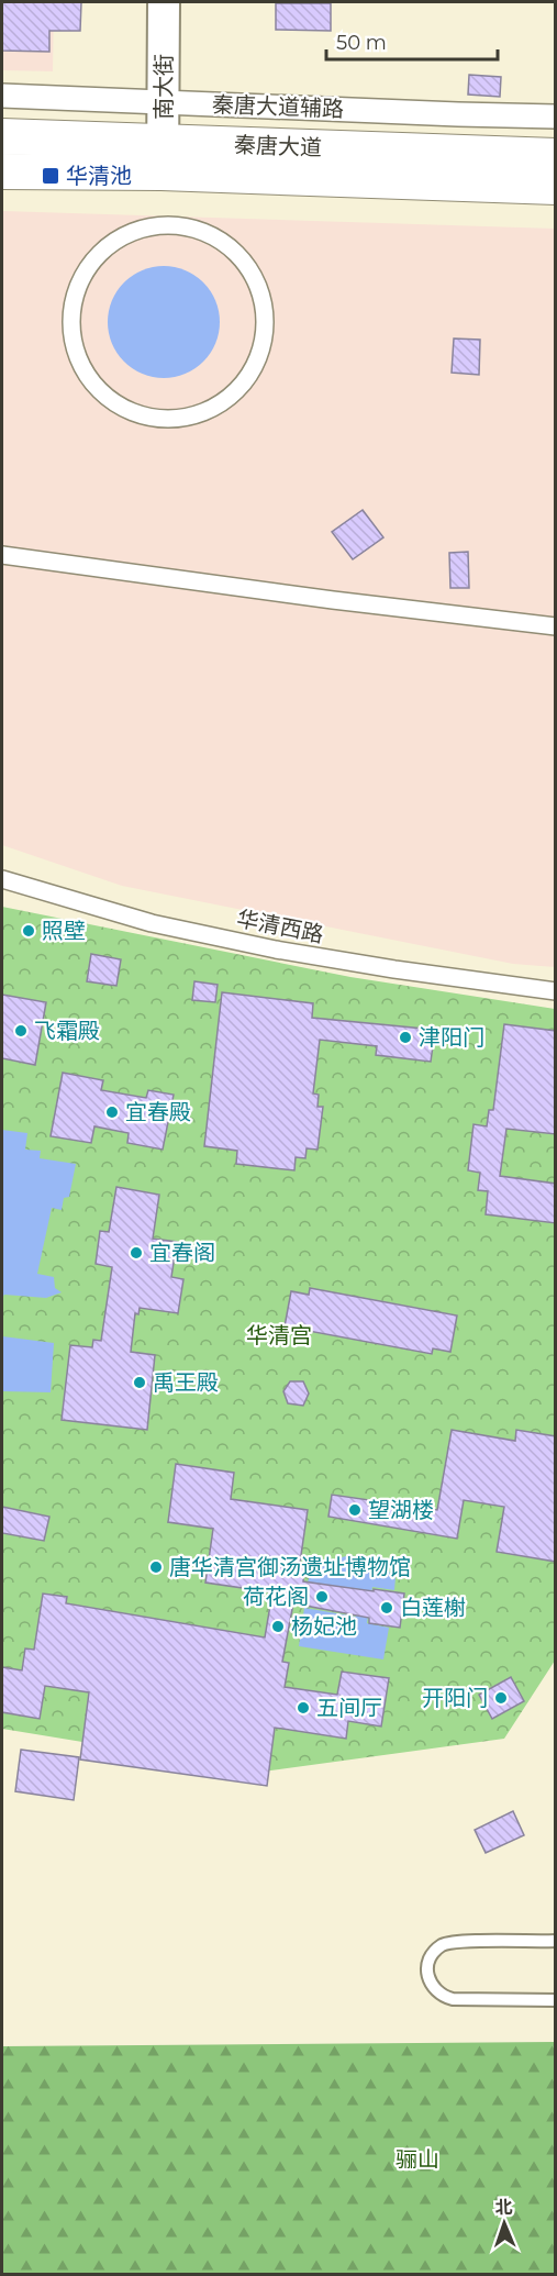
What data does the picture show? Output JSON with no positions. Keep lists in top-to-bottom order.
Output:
{
  "streets": {
    "main road": ["南大街", "秦唐大道"],
    "street": ["秦唐大道辅路", "华清西路"]
  },
  "crossings": [
    ["南大街", "秦唐大道辅路"],
    ["南大街", "秦唐大道"]
  ],
  "parks": ["华清宫", "骊山"],
  "places": {
    "transit": ["华清池"],
    "other": [
      "照壁",
      "飞霜殿",
      "津阳门",
      "宜春殿",
      "宜春阁",
      "禹王殿",
      "望湖楼",
      "唐华清宫御汤遗址博物馆",
      "荷花阁",
      "白莲榭",
      "杨妃池",
      "开阳门",
      "五间厅"
    ]
  },
  "scale_bar": "50 m",
  "north": "top"
}
